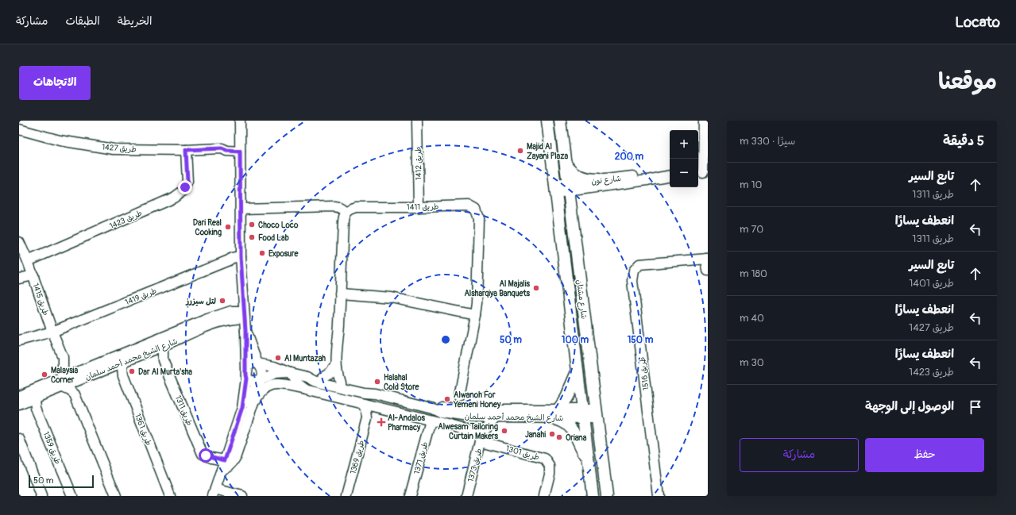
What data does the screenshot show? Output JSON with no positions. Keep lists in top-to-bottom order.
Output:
{
  "streets": {
    "street": [
      "طريق 1427",
      "طريق 1412",
      "شارع نون",
      "طريق 1411",
      "طريق 1423",
      "طريق 1419",
      "طريق 1415",
      "شارع مشتان",
      "شارع الشيخ محمد أحمد سلمان",
      "طريق 1516",
      "طريق 1311",
      "طريق 1361",
      "طريق 1359",
      "طريق 1301",
      "طريق 1369",
      "طريق 1371",
      "طريق 1373"
    ]
  },
  "crossings": [
    ["طريق 1427", "طريق 1423"],
    ["طريق 1412", "طريق 1411"],
    ["شارع نون", "شارع مشتان"],
    ["طريق 1423", "طريق 1415"],
    ["طريق 1419", "طريق 1415"],
    ["طريق 1415", "شارع الشيخ محمد أحمد سلمان"],
    ["شارع مشتان", "شارع الشيخ محمد أحمد سلمان"],
    ["شارع الشيخ محمد أحمد سلمان", "طريق 1311"],
    ["شارع الشيخ محمد أحمد سلمان", "طريق 1361"],
    ["شارع الشيخ محمد أحمد سلمان", "طريق 1359"],
    ["طريق 1301", "طريق 1369"],
    ["طريق 1301", "طريق 1371"],
    ["طريق 1301", "طريق 1373"]
  ],
  "places": {
    "other": [
      "Majid Al Zayani Plaza",
      "Choco Loco",
      "Dari Real Cooking",
      "Food Lab",
      "Exposure",
      "Al Majalis Alsharqiya Banquets",
      "لتل سيزرز",
      "Al Muntazah",
      "Dar Al Murta'sha",
      "Malaysia Corner",
      "Halahal Cold Store",
      "Alwanoh For Yemeni Honey",
      "Alwesam Tailoring Curtain Makers",
      "Janahi",
      "Oriana"
    ],
    "health": ["Al-Andalos Pharmacy"]
  },
  "scale_bar": "50 m",
  "page": {
    "header": "Locato",
    "nav": ["الخريطة", "الطبقات", "مشاركة"],
    "title": "موقعنا",
    "buttons": [
      "الاتجاهات",
      ["حفظ", "مشاركة"]
    ],
    "heading": ["5 دقيقة", "سيرًا · 330 m"],
    "map_buttons": ["+", "−"],
    "list": [
      ["تابع السير", "طريق 1311", "10 m"],
      ["انعطف يسارًا", "طريق 1311", "70 m"],
      ["تابع السير", "طريق 1401", "180 m"],
      ["انعطف يسارًا", "طريق 1427", "40 m"],
      ["انعطف يسارًا", "طريق 1423", "30 m"],
      "الوصول إلى الوجهة"
    ],
    "scale": "50 m"
  },
  "rings": [
    "200 m",
    "50 m",
    "100 m",
    "150 m"
  ]
}
